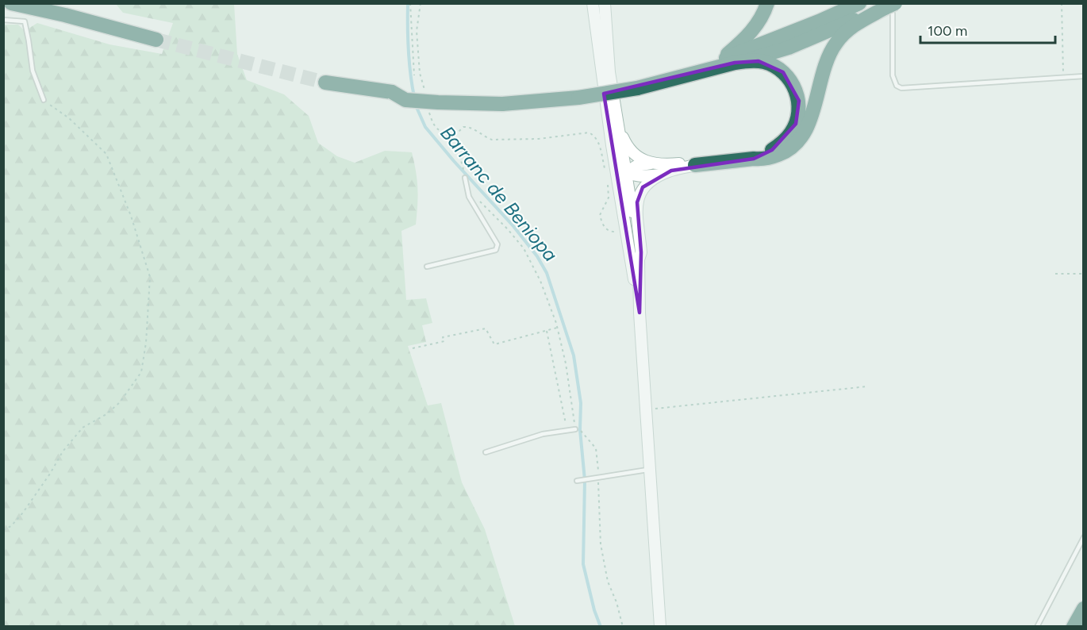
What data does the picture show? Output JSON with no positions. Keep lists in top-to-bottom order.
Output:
{
  "water": ["Barranc de Beniopa"],
  "scale_bar": "100 m"
}
